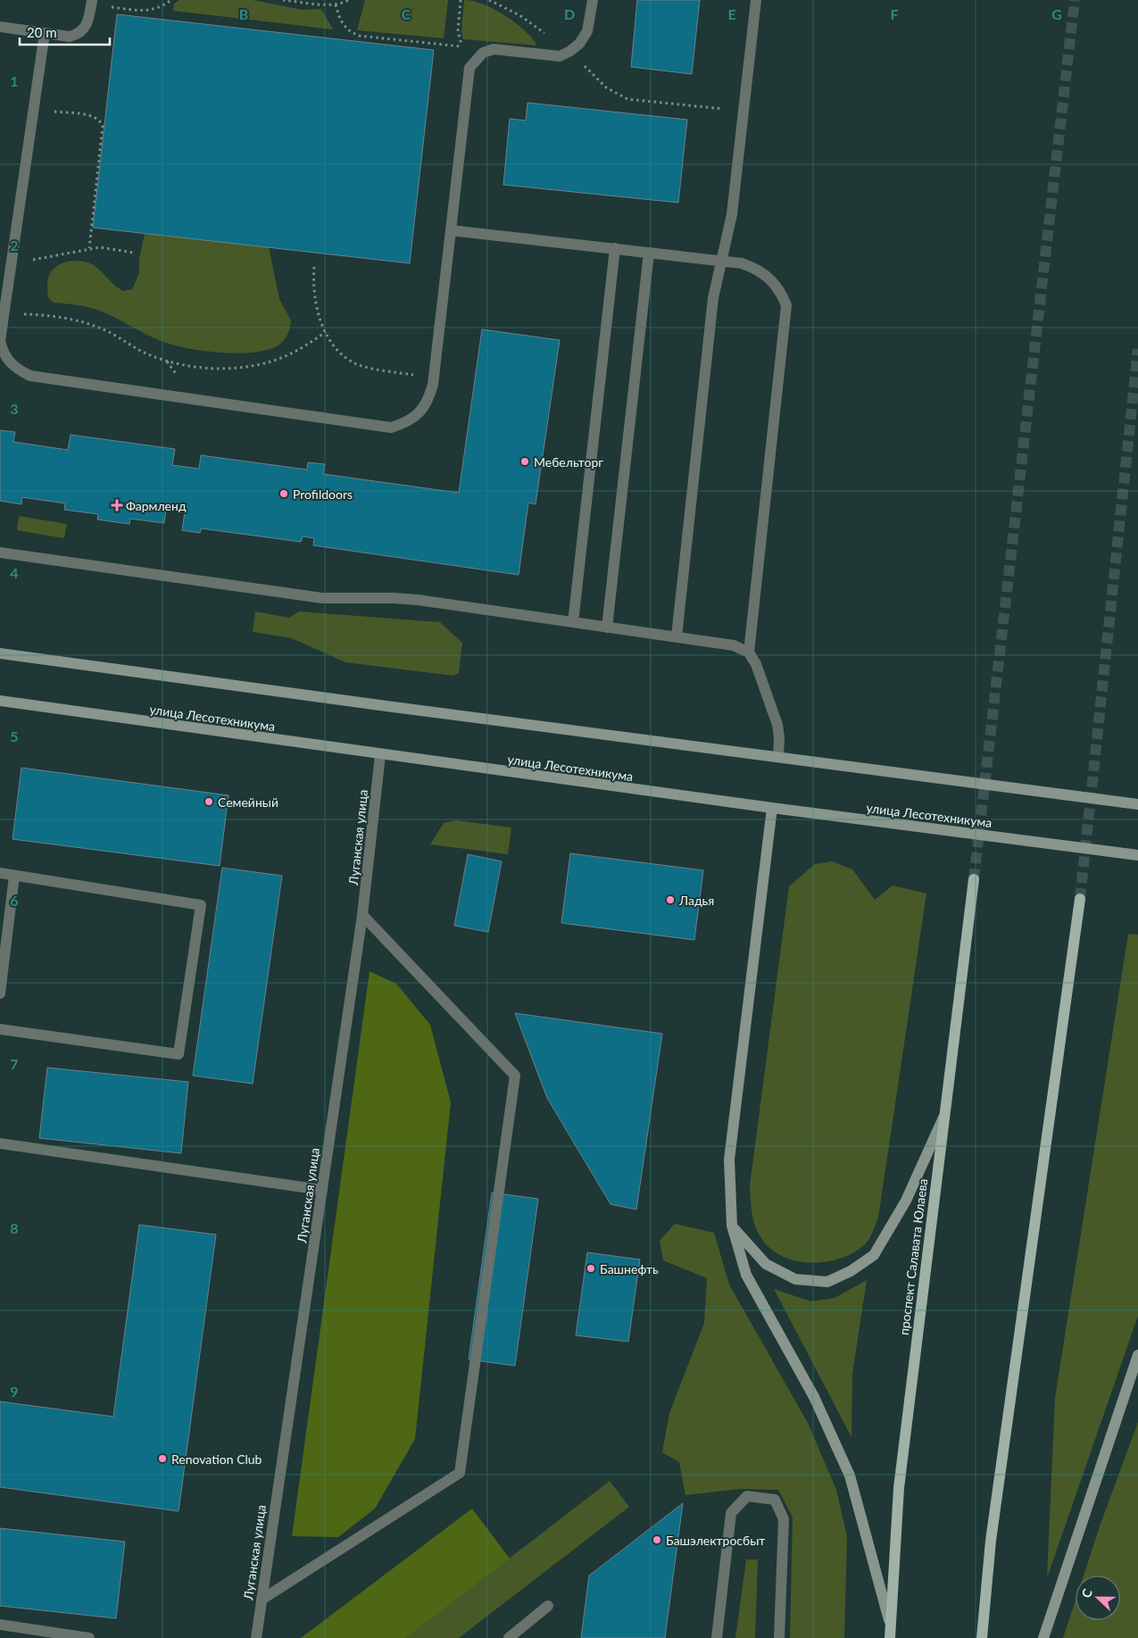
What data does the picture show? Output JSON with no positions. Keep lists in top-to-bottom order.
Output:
{
  "streets": {
    "main road": ["улица Лесотехникума", "проспект Салавата Юлаева"],
    "street": ["Луганская улица"]
  },
  "crossings": [
    ["улица Лесотехникума", "Луганская улица"]
  ],
  "places": {
    "other": [
      "Мебельторг",
      "Profildoors",
      "Семейный",
      "Ладья",
      "Башнефть",
      "Renovation Club",
      "Башэлектросбыт"
    ],
    "health": ["Фармленд"]
  },
  "scale_bar": "20 m",
  "north": "left",
  "grid": {
    "columns": [
      "B",
      "C",
      "D",
      "E",
      "F",
      "G"
    ],
    "rows": [
      "1",
      "2",
      "3",
      "4",
      "5",
      "6",
      "7",
      "8",
      "9"
    ]
  }
}
